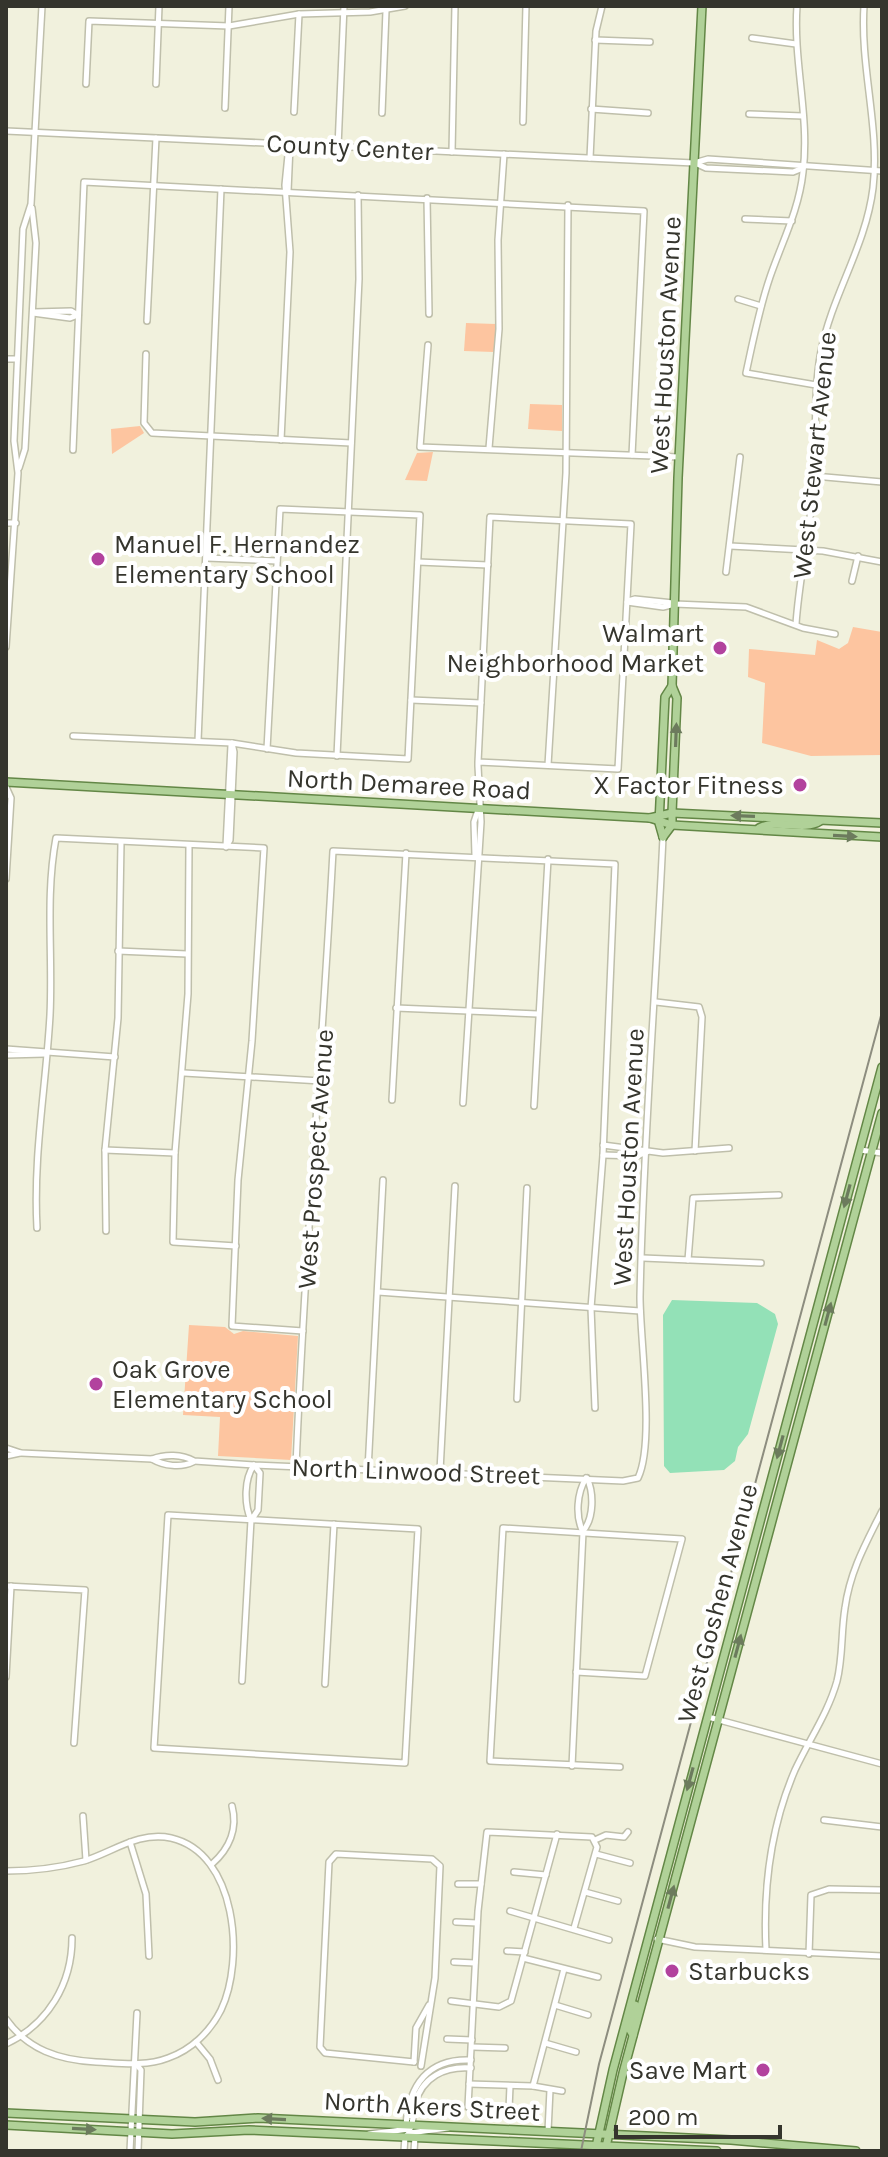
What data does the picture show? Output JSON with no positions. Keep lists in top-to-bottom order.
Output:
{
  "streets": {
    "main road": [
      "West Houston Avenue",
      "North Demaree Road",
      "West Goshen Avenue",
      "North Akers Street"
    ],
    "street": [
      "County Center",
      "West Stewart Avenue",
      "West Prospect Avenue",
      "North Linwood Street"
    ]
  },
  "crossings": [
    ["County Center", "West Houston Avenue"],
    ["County Center", "West Stewart Avenue"],
    ["West Houston Avenue", "North Demaree Road"],
    ["West Houston Avenue", "North Linwood Street"],
    ["West Prospect Avenue", "North Linwood Street"],
    ["West Goshen Avenue", "North Akers Street"]
  ],
  "places": [
    "Manuel F. Hernandez Elementary School",
    "Walmart Neighborhood Market",
    "X Factor Fitness",
    "Oak Grove Elementary School",
    "Starbucks",
    "Save Mart"
  ],
  "scale_bar": "200 m"
}
